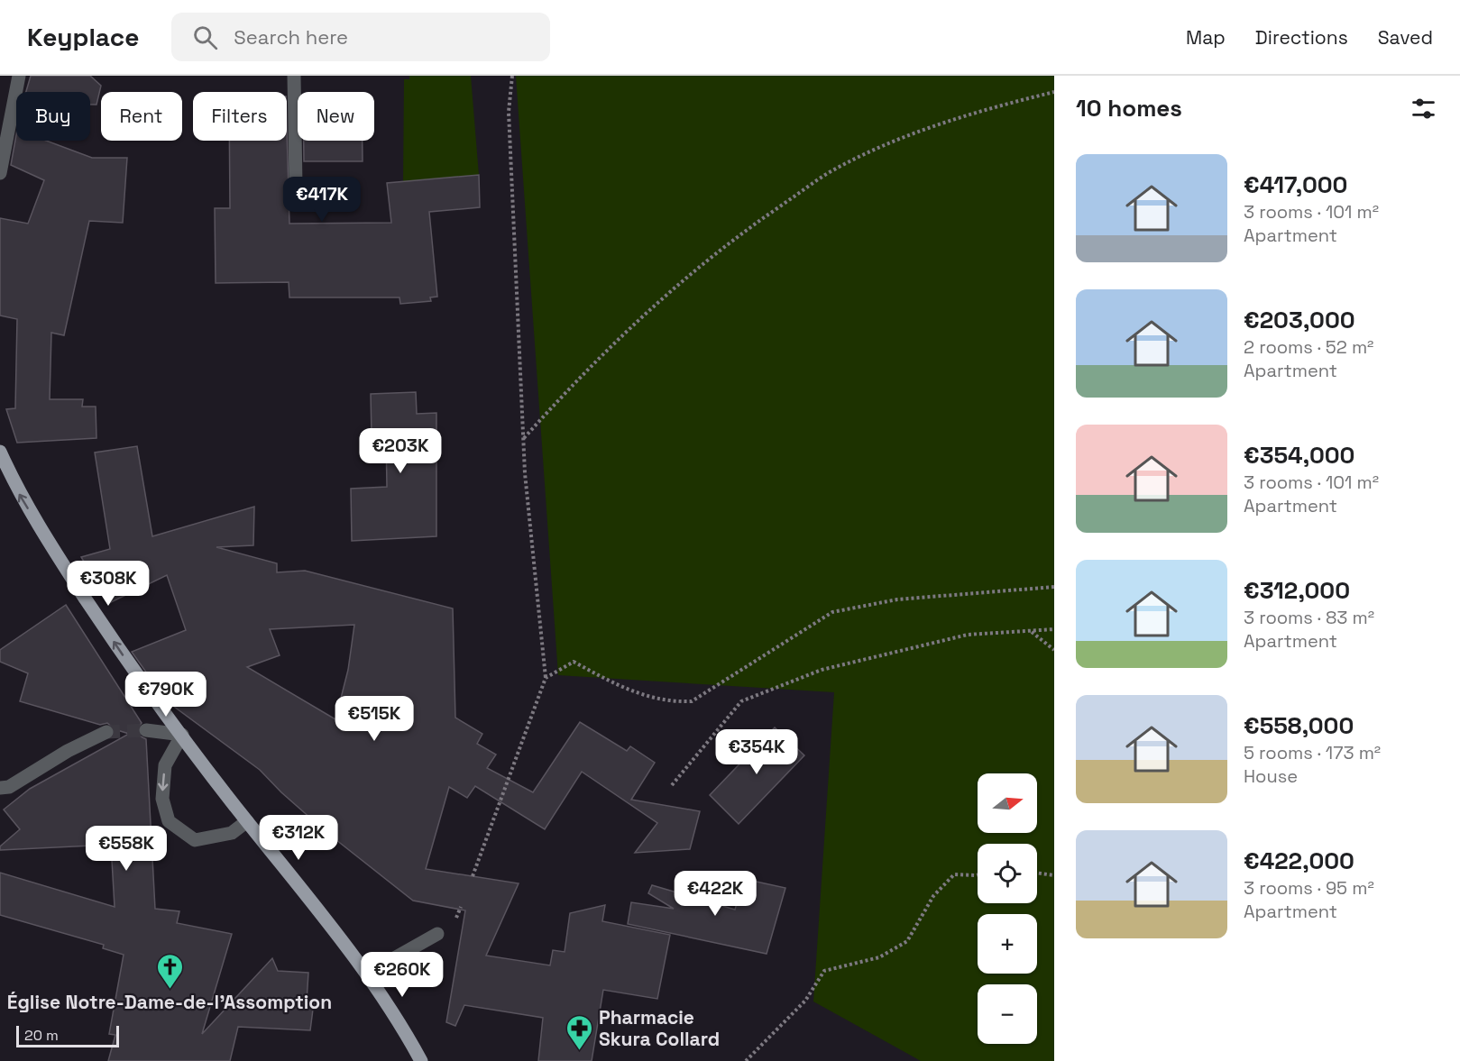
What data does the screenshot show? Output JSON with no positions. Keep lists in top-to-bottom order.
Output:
{
  "places": {
    "church": ["Église Notre-Dame-de-l'Assomption"],
    "pharmacy": ["Pharmacie Skura Collard"]
  },
  "scale_bar": "20 m",
  "north": "right",
  "page": {
    "header": "Keyplace",
    "search": "Search here",
    "nav": ["Map", "Directions", "Saved"],
    "heading": "10 homes",
    "chip": [
      "Buy",
      "Rent",
      "Filters",
      "New"
    ],
    "list": [
      {
        "name": "€417,000",
        "note": "3 rooms · 101 m² · Apartment"
      },
      {
        "name": "€203,000",
        "note": "2 rooms · 52 m² · Apartment"
      },
      {
        "name": "€354,000",
        "note": "3 rooms · 101 m² · Apartment"
      },
      {
        "name": "€312,000",
        "note": "3 rooms · 83 m² · Apartment"
      },
      {
        "name": "€558,000",
        "note": "5 rooms · 173 m² · House"
      },
      {
        "name": "€422,000",
        "note": "3 rooms · 95 m² · Apartment"
      }
    ],
    "price": [
      "€417K",
      "€203K",
      "€308K",
      "€790K",
      "€515K",
      "€354K",
      "€312K",
      "€558K",
      "€422K",
      "€260K"
    ],
    "map_buttons": ["+", "−"],
    "scale": "20 m"
  }
}
